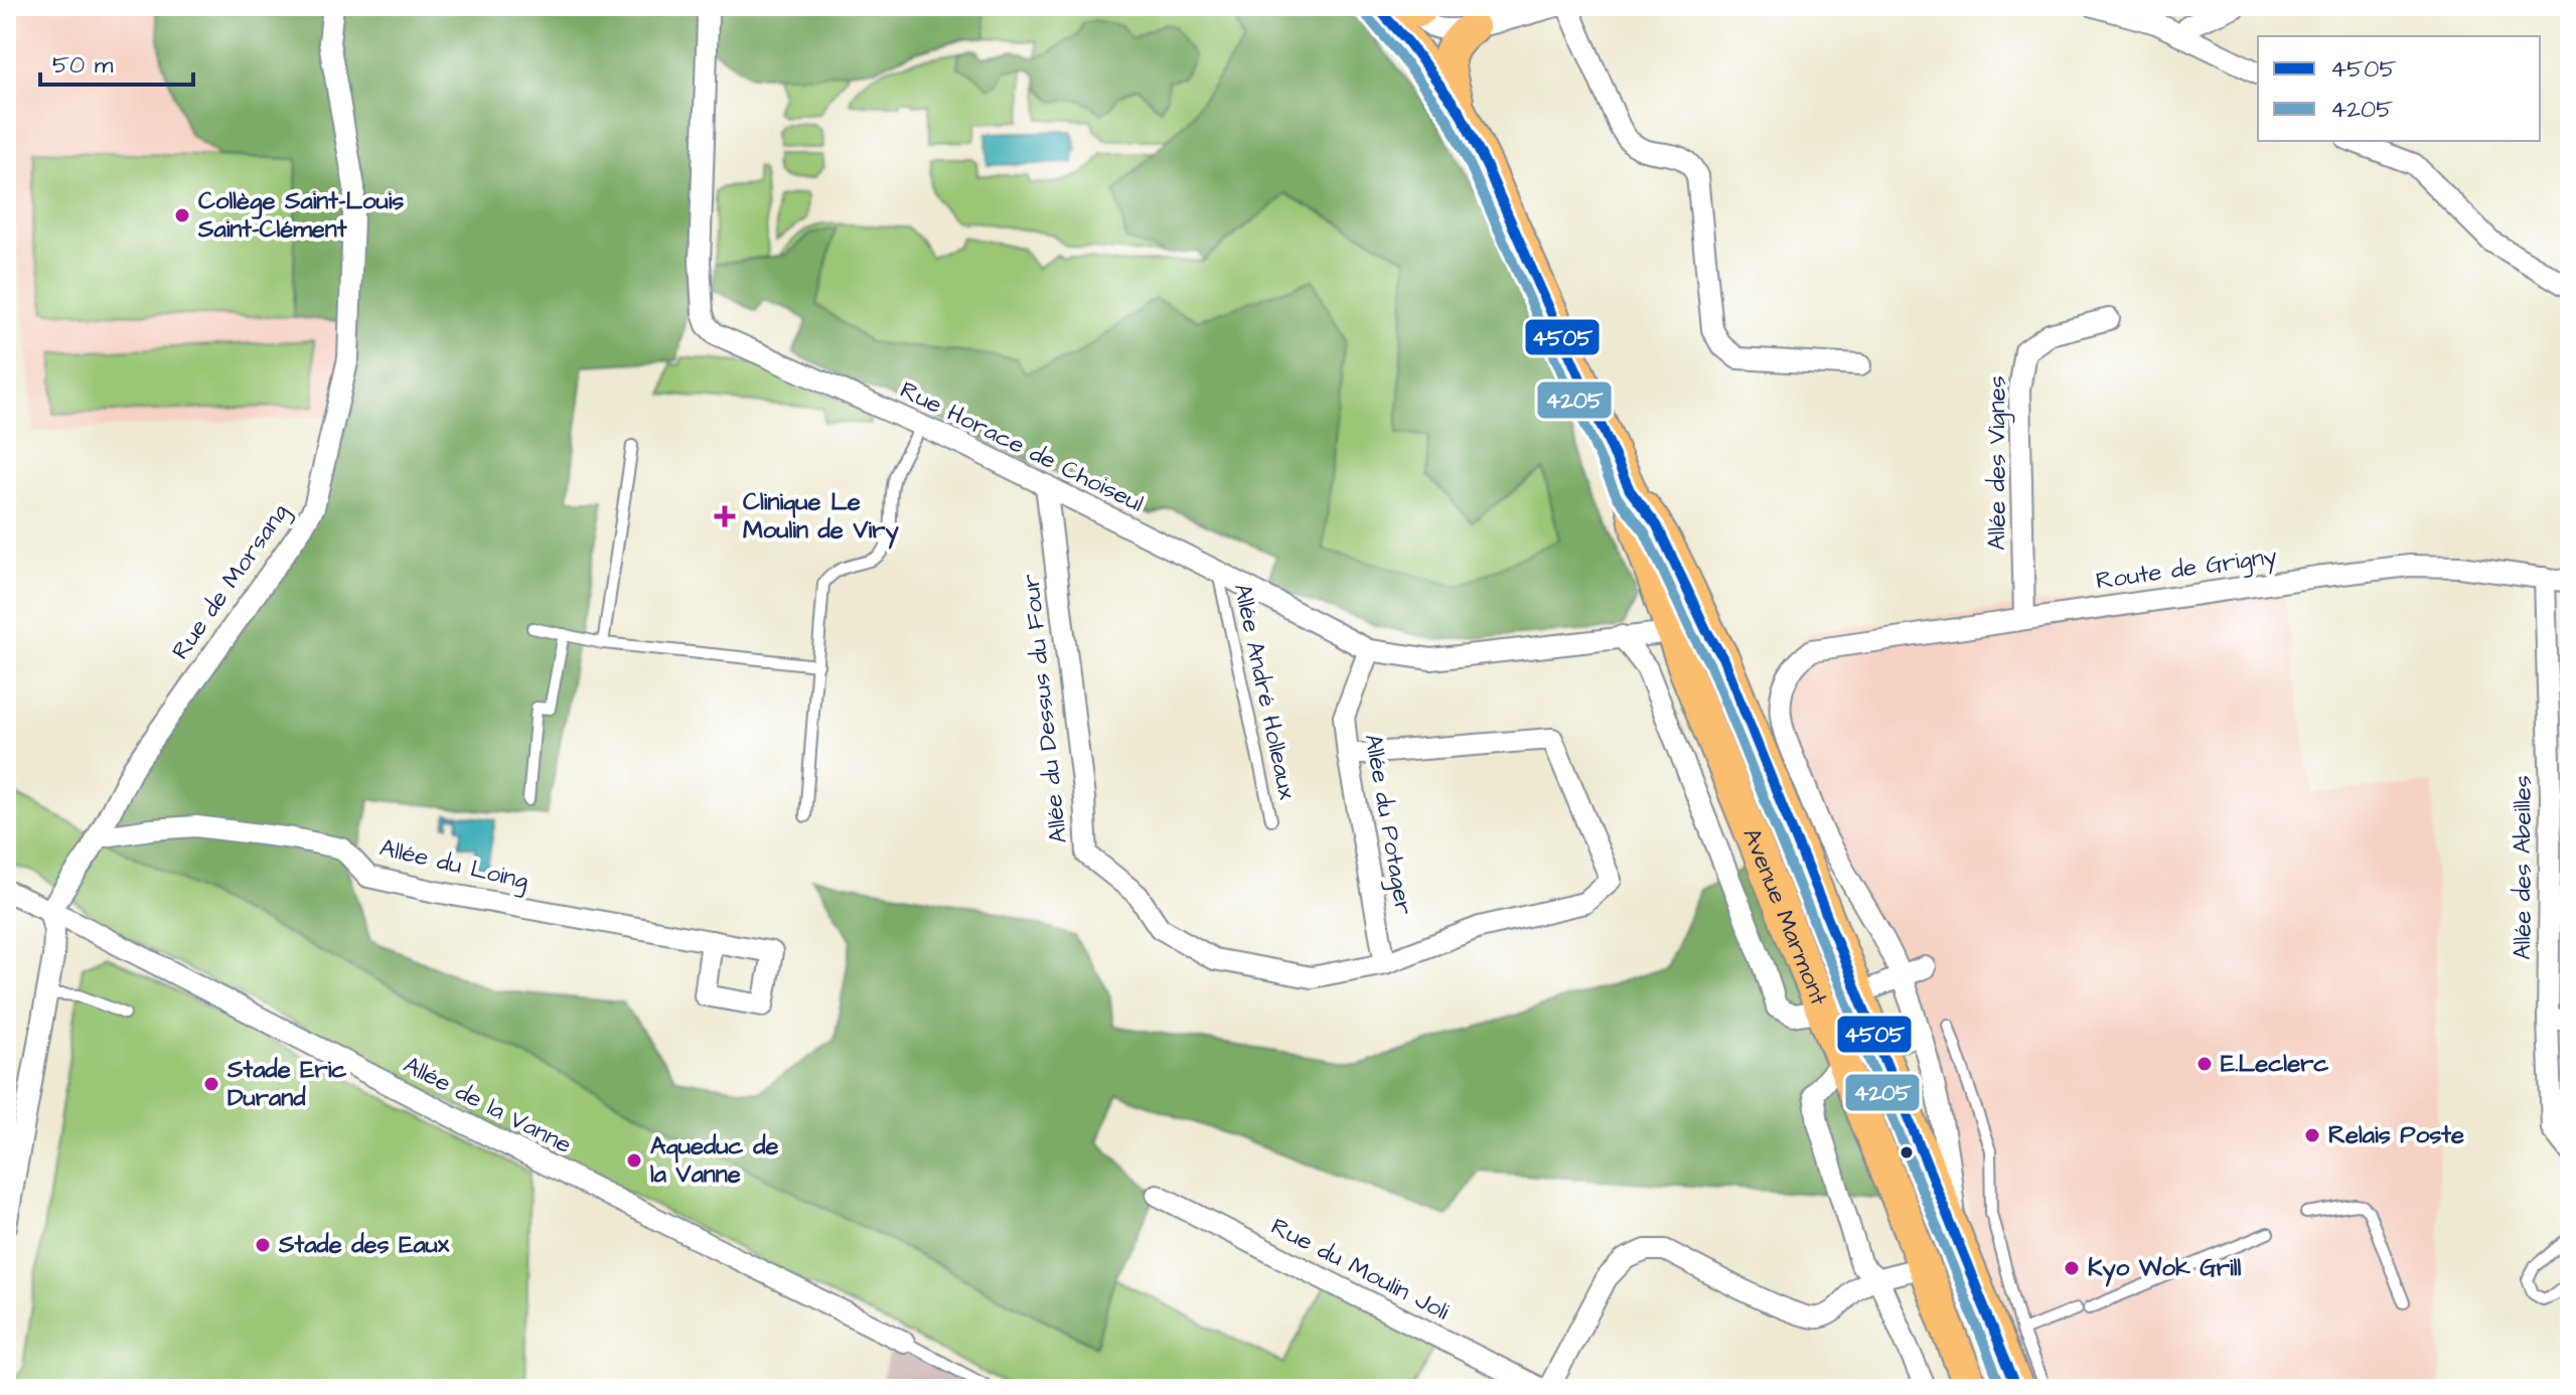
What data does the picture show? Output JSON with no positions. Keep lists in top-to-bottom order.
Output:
{
  "streets": {
    "main road": ["Avenue Marmont"],
    "street": [
      "Rue Horace de Choiseul",
      "Allée des Vignes",
      "Route de Grigny",
      "Rue de Morsang",
      "Allée du Dessus du Four",
      "Allée du Potager",
      "Allée du Loing",
      "Allée des Abeilles",
      "Allée de la Vanne",
      "Rue du Moulin Joli"
    ],
    "lane": ["Allée André Holleaux"]
  },
  "crossings": [
    ["Rue Horace de Choiseul", "Allée André Holleaux"],
    ["Rue Horace de Choiseul", "Allée du Dessus du Four"],
    ["Rue Horace de Choiseul", "Allée du Potager"],
    ["Rue Horace de Choiseul", "Avenue Marmont"],
    ["Allée des Vignes", "Route de Grigny"],
    ["Route de Grigny", "Allée des Abeilles"],
    ["Rue de Morsang", "Allée du Loing"],
    ["Rue de Morsang", "Allée de la Vanne"],
    ["Allée du Dessus du Four", "Allée du Potager"]
  ],
  "places": {
    "other": [
      "Collège Saint-Louis Saint-Clément",
      "E.Leclerc",
      "Stade Eric Durand",
      "Relais Poste",
      "Aqueduc de la Vanne",
      "Stade des Eaux",
      "Kyo Wok Grill"
    ],
    "health": ["Clinique Le Moulin de Viry"]
  },
  "lines": ["transit line 4505", "transit line 4205"],
  "legend": ["4505", "4205"],
  "scale_bar": "50 m"
}
